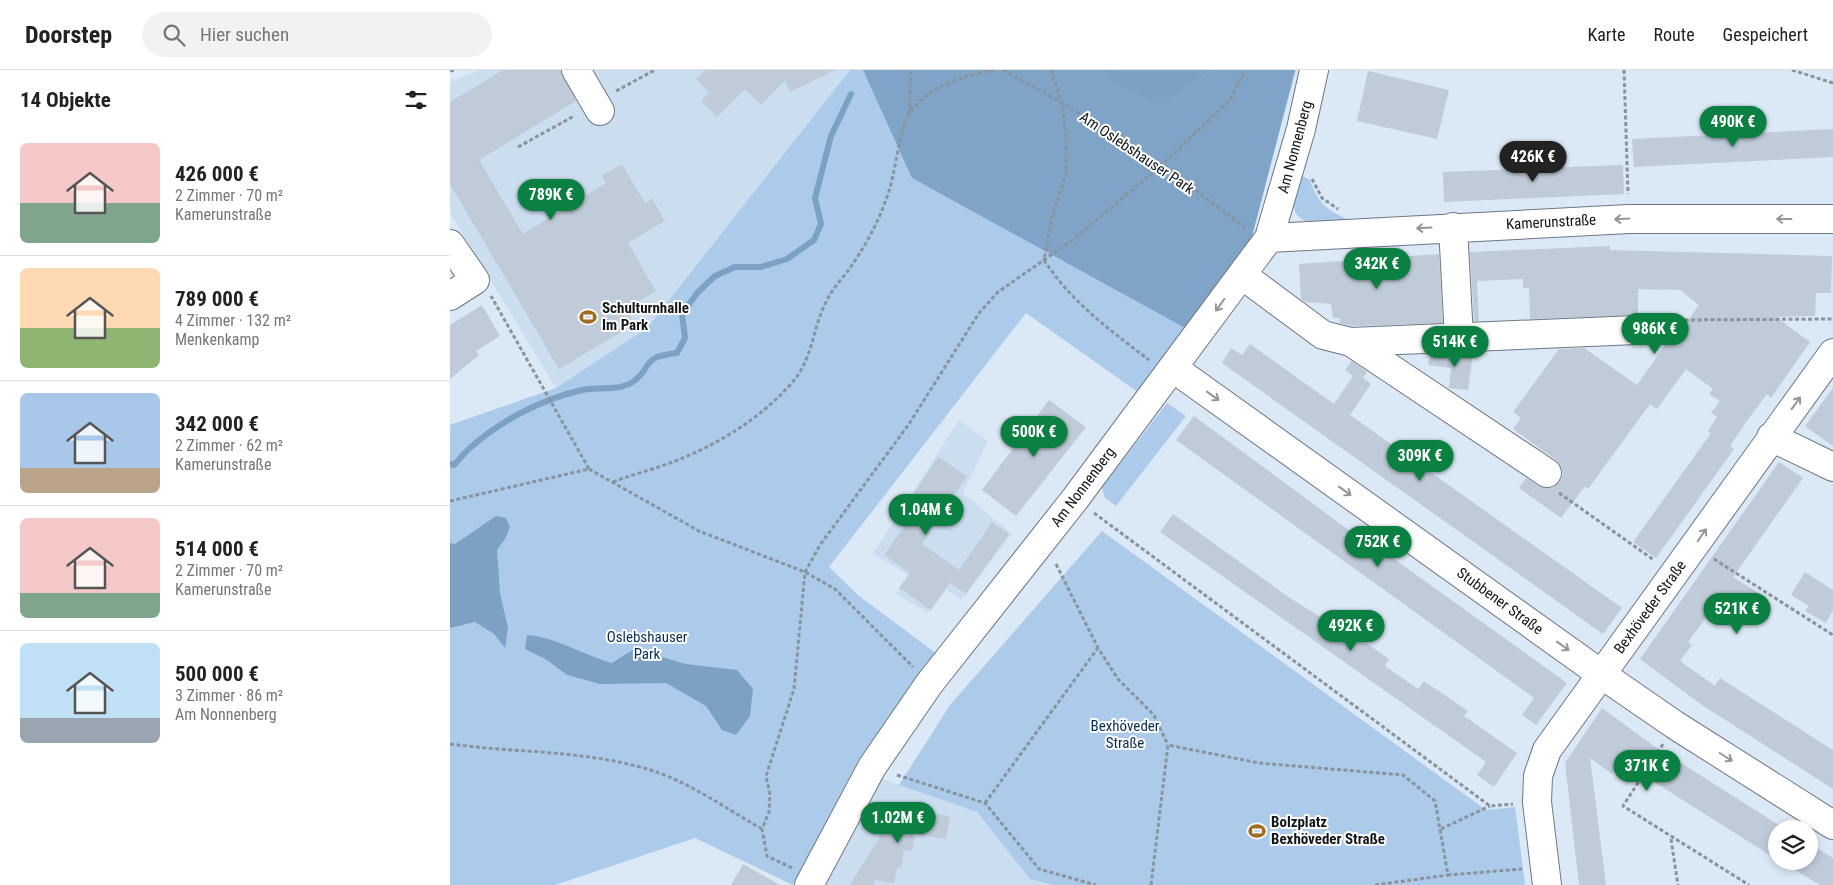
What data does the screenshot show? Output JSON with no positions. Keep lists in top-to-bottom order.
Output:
{
  "streets": {
    "street": [
      "Am Nonnenberg",
      "Kamerunstraße",
      "Stubbener Straße",
      "Bexhöveder Straße"
    ],
    "path": ["Am Oslebshauser Park"]
  },
  "crossings": [
    ["Am Nonnenberg", "Am Oslebshauser Park"],
    ["Am Nonnenberg", "Kamerunstraße"],
    ["Am Nonnenberg", "Stubbener Straße"],
    ["Am Oslebshauser Park", "Kamerunstraße"],
    ["Stubbener Straße", "Bexhöveder Straße"]
  ],
  "one_way": ["Bexhöveder Straße"],
  "parks": ["Oslebshauser Park", "Bexhöveder Straße"],
  "places": {
    "sports": ["Schulturnhalle Im Park", "Bolzplatz Bexhöveder Straße"]
  },
  "page": {
    "header": "Doorstep",
    "search": "Hier suchen",
    "nav": ["Karte", "Route", "Gespeichert"],
    "heading": "14 Objekte",
    "price": [
      "490K €",
      "426K €",
      "789K €",
      "342K €",
      "986K €",
      "514K €",
      "500K €",
      "309K €",
      "1.04M €",
      "752K €",
      "521K €",
      "492K €",
      "371K €",
      "1.02M €"
    ],
    "list": [
      {
        "name": "426 000 €",
        "note": "2 Zimmer · 70 m² · Kamerunstraße"
      },
      {
        "name": "789 000 €",
        "note": "4 Zimmer · 132 m² · Menkenkamp"
      },
      {
        "name": "342 000 €",
        "note": "2 Zimmer · 62 m² · Kamerunstraße"
      },
      {
        "name": "514 000 €",
        "note": "2 Zimmer · 70 m² · Kamerunstraße"
      },
      {
        "name": "500 000 €",
        "note": "3 Zimmer · 86 m² · Am Nonnenberg"
      }
    ]
  }
}
